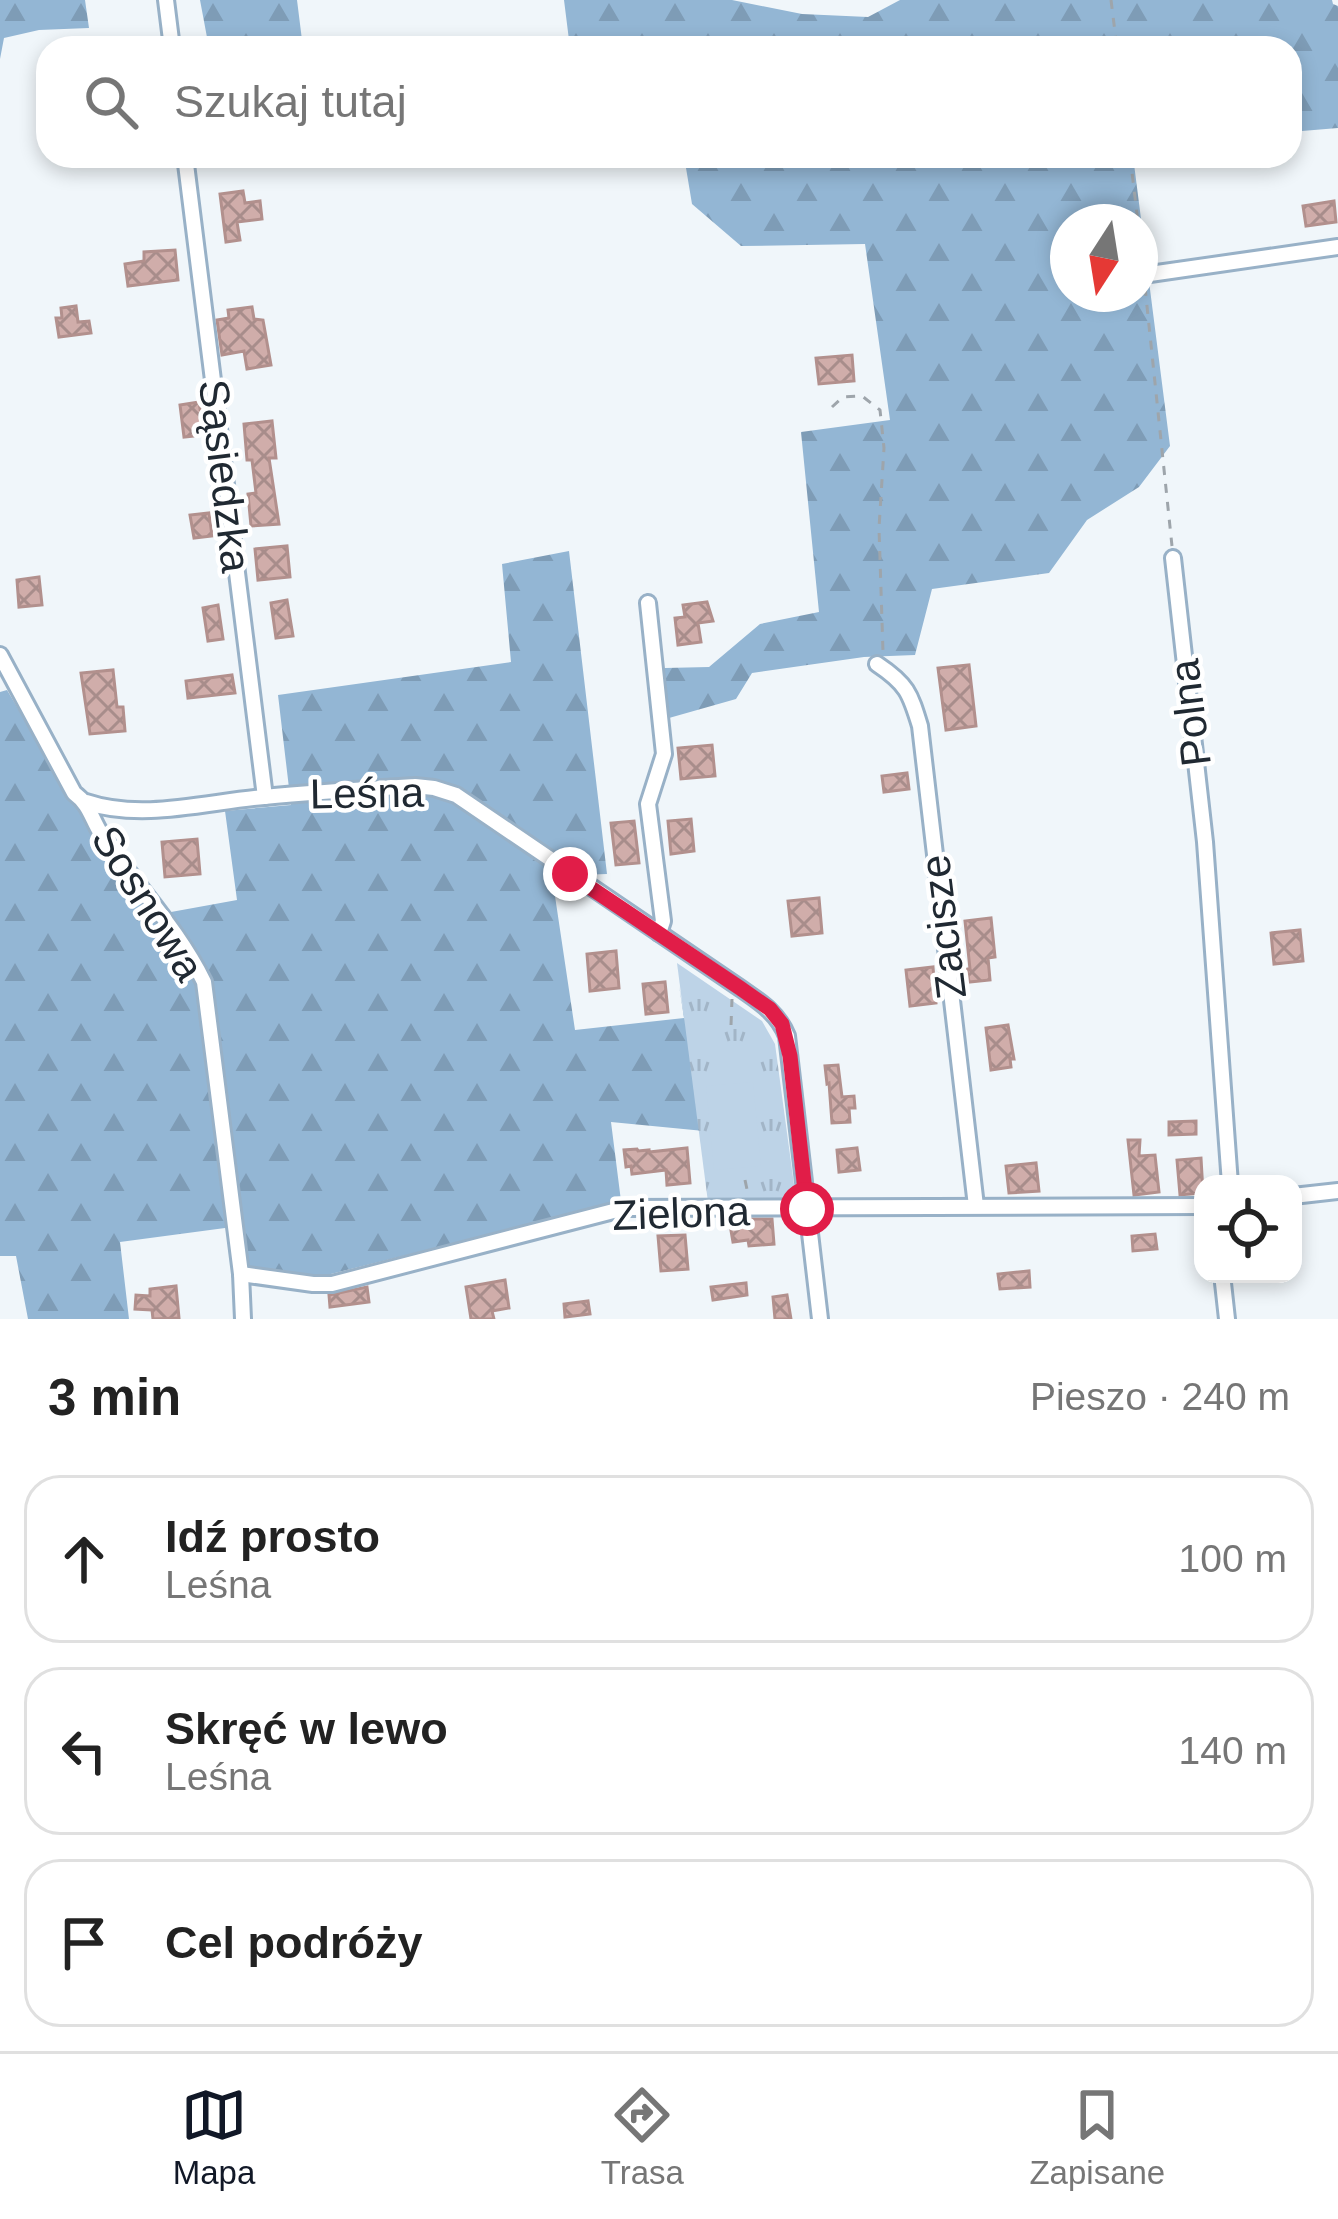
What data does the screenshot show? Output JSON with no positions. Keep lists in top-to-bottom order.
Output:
{
  "streets": {
    "street": [
      "Sąsiedzka",
      "Polna",
      "Leśna",
      "Sosnowa",
      "Zacisze",
      "Zielona"
    ]
  },
  "crossings": [
    ["Sąsiedzka", "Leśna"],
    ["Leśna", "Sosnowa"],
    ["Leśna", "Zielona"],
    ["Sosnowa", "Zielona"],
    ["Zacisze", "Zielona"]
  ],
  "north": "bottom",
  "page": {
    "search": "Szukaj tutaj",
    "heading": ["3 min", "Pieszo · 240 m"],
    "list": [
      ["Idź prosto", "Leśna", "100 m"],
      ["Skręć w lewo", "Leśna", "140 m"],
      "Cel podróży"
    ],
    "nav": ["Mapa", "Trasa", "Zapisane"]
  }
}
